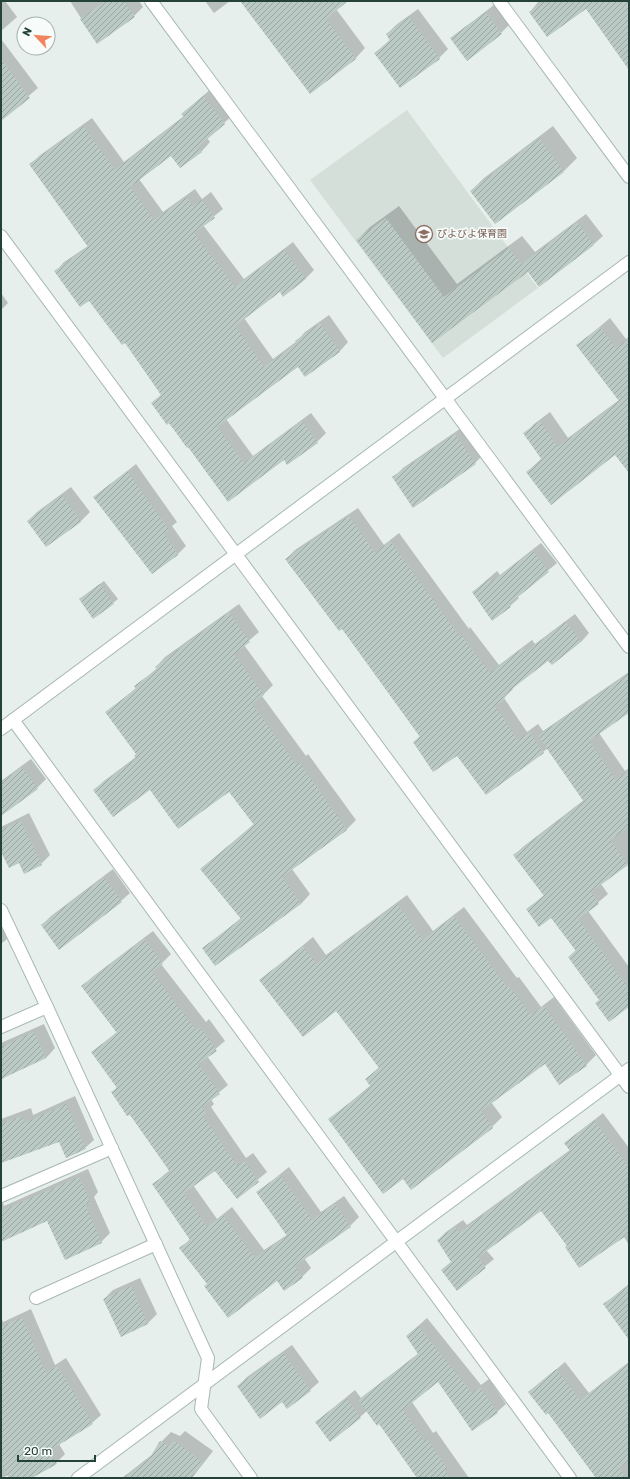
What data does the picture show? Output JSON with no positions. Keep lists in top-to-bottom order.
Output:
{
  "places": {
    "school or university": ["ぴよびよ保育園"]
  },
  "scale_bar": "20 m",
  "north": "top left"
}
